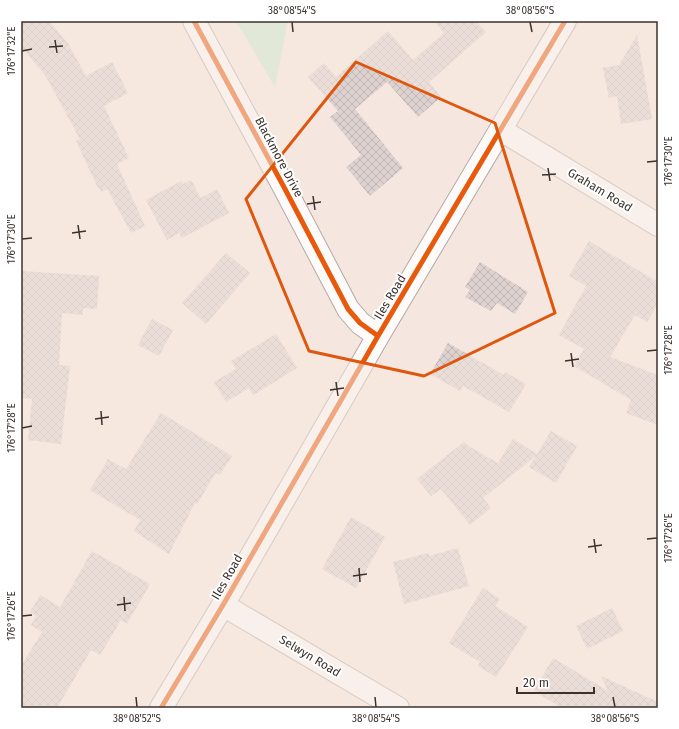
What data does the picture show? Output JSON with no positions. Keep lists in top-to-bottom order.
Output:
{
  "streets": {
    "street": [
      "Blackmore Drive",
      "Graham Road",
      "Iles Road",
      "Selwyn Road"
    ]
  },
  "crossings": [
    ["Blackmore Drive", "Iles Road"],
    ["Graham Road", "Iles Road"],
    ["Iles Road", "Selwyn Road"]
  ],
  "scale_bar": "20 m",
  "coordinates": [
    "38°08'54\"S",
    "38°08'56\"S",
    "176°17'32\"E",
    "176°17'30\"E",
    "176°17'28\"E",
    "176°17'26\"E",
    "38°08'52\"S"
  ]
}
